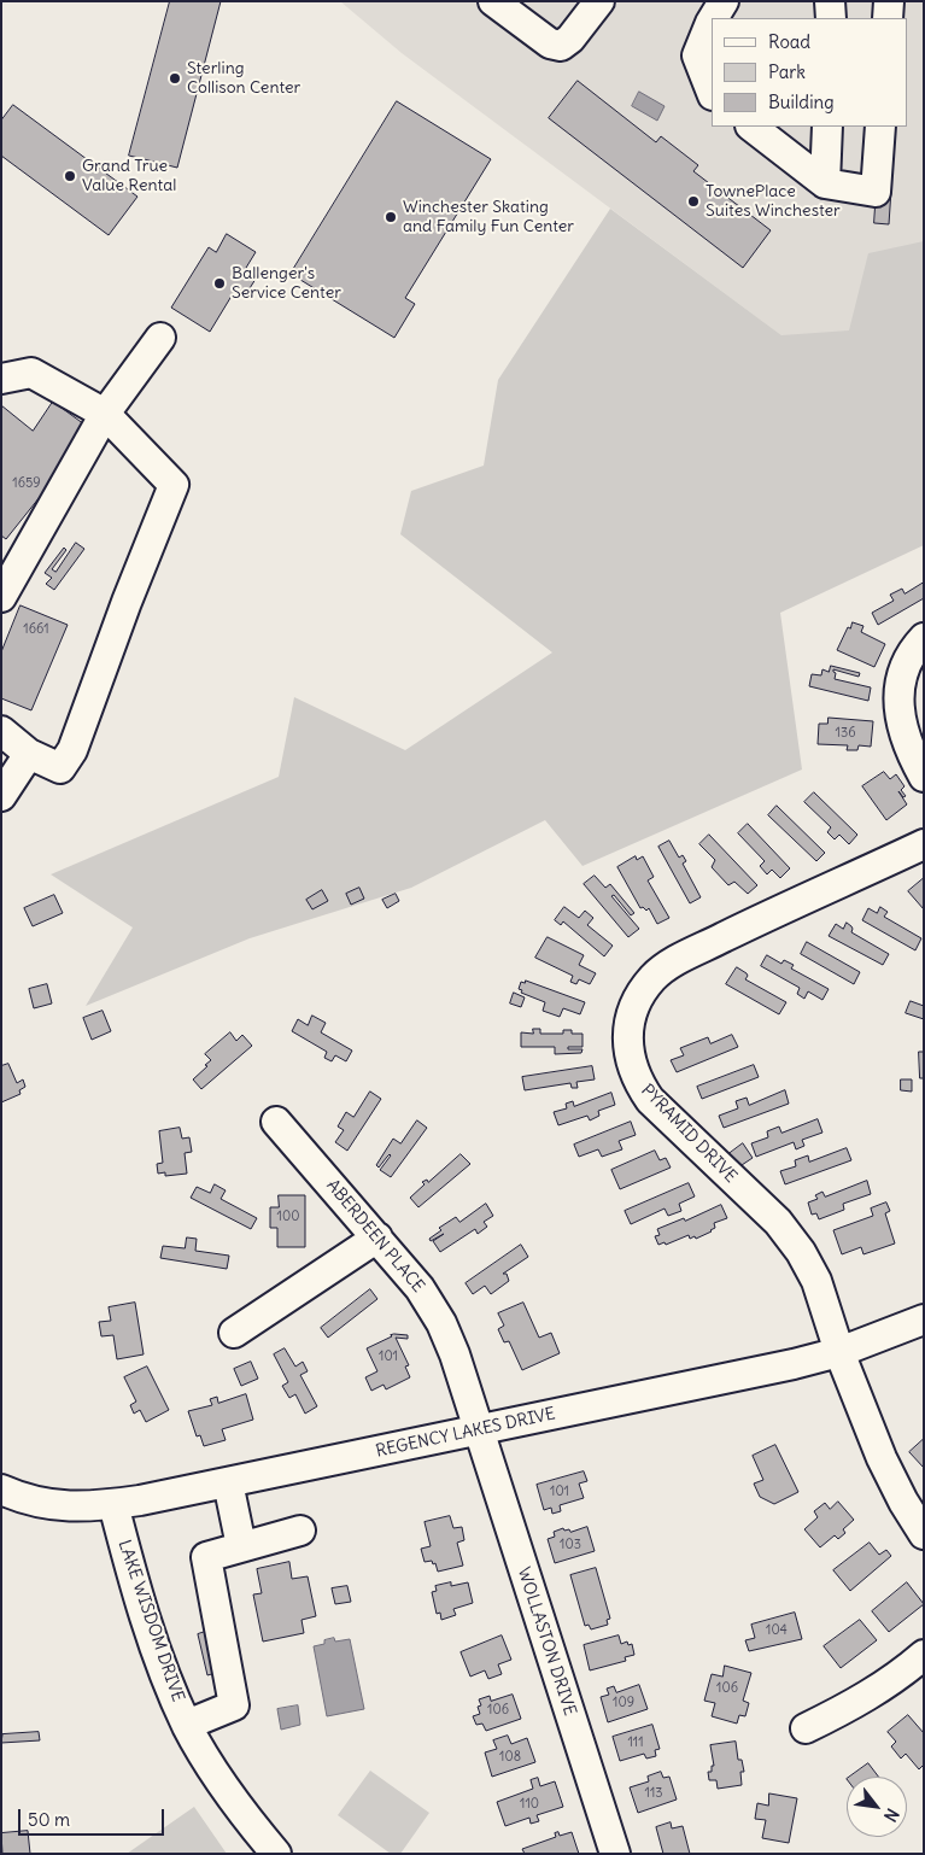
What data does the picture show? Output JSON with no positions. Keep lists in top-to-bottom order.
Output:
{
  "streets": {
    "street": [
      "PYRAMID DRIVE",
      "ABERDEEN PLACE",
      "REGENCY LAKES DRIVE",
      "LAKE WISDOM DRIVE",
      "WOLLASTON DRIVE"
    ]
  },
  "crossings": [
    ["PYRAMID DRIVE", "REGENCY LAKES DRIVE"],
    ["ABERDEEN PLACE", "REGENCY LAKES DRIVE"],
    ["ABERDEEN PLACE", "WOLLASTON DRIVE"],
    ["REGENCY LAKES DRIVE", "LAKE WISDOM DRIVE"],
    ["REGENCY LAKES DRIVE", "WOLLASTON DRIVE"]
  ],
  "places": [
    "Sterling Collison Center",
    "Grand True Value Rental",
    "TownePlace Suites Winchester",
    "Winchester Skating and Family Fun Center",
    "Ballenger's Service Center"
  ],
  "house_numbers": [
    "1659",
    "1661",
    "136",
    "100",
    "101",
    "101",
    "103",
    "104",
    "106",
    "109",
    "106",
    "111",
    "108",
    "113",
    "110"
  ],
  "legend": ["Road", "Park", "Building"],
  "scale_bar": "50 m",
  "north": "bottom right"
}
